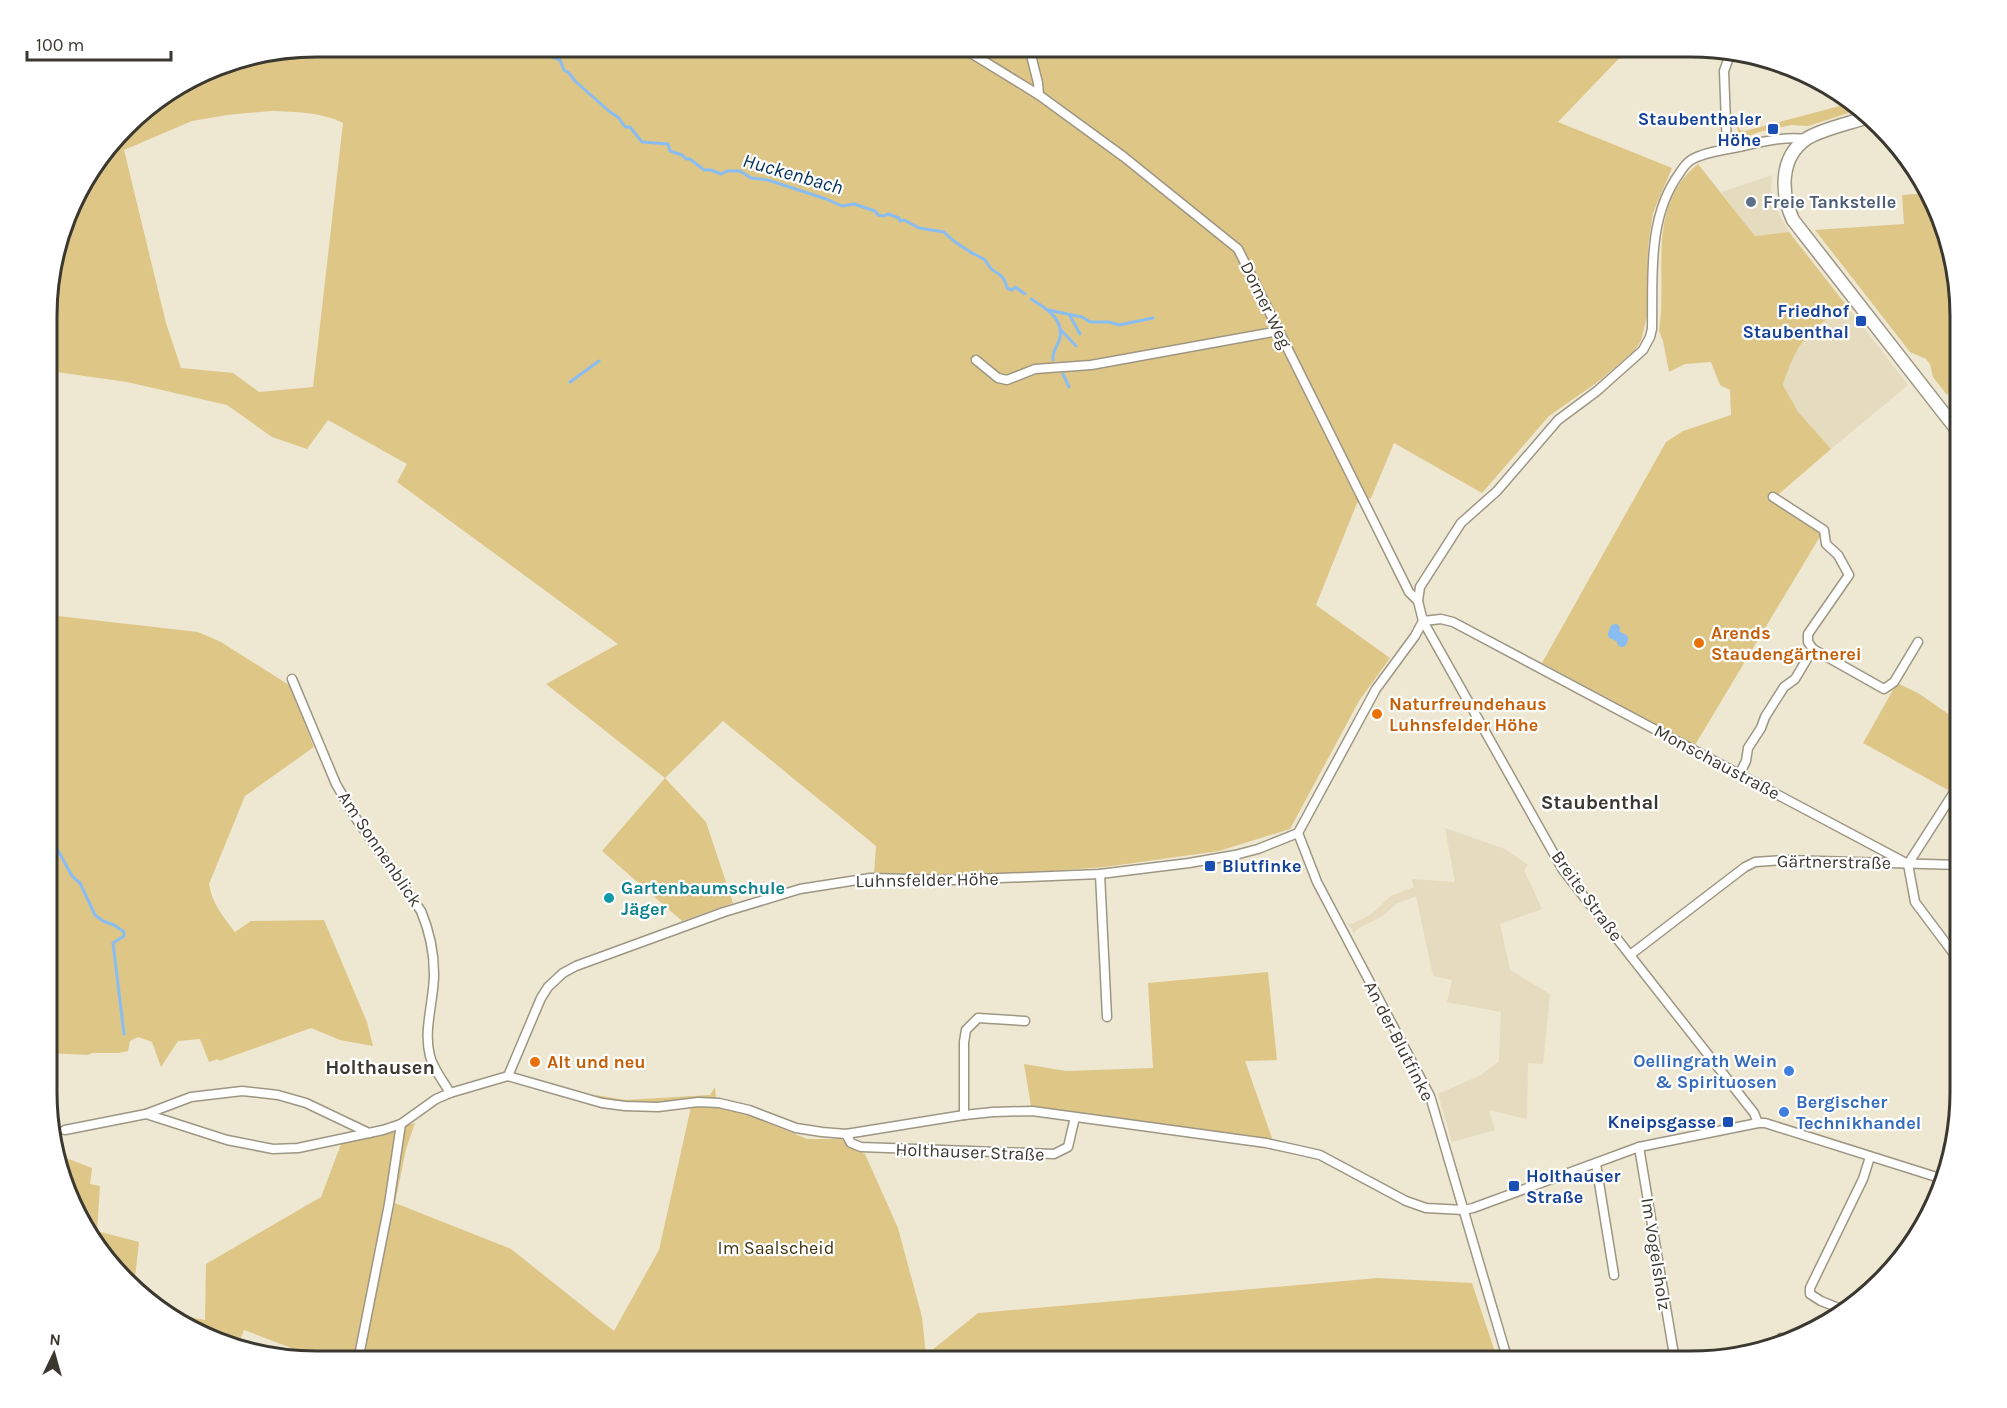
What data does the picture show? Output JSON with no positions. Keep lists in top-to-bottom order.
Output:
{
  "streets": {
    "street": [
      "Dorner Weg",
      "Monschaustraße",
      "Am Sonnenblick",
      "Gärtnerstraße",
      "Luhnsfelder Höhe",
      "Breite Straße",
      "An der Blutfinke",
      "Holthauser Straße",
      "Im Vogelsholz"
    ]
  },
  "crossings": [
    ["Monschaustraße", "Gärtnerstraße"],
    ["Monschaustraße", "Breite Straße"],
    ["Gärtnerstraße", "Breite Straße"],
    ["Luhnsfelder Höhe", "An der Blutfinke"],
    ["Luhnsfelder Höhe", "Holthauser Straße"],
    ["Breite Straße", "Holthauser Straße"],
    ["An der Blutfinke", "Holthauser Straße"],
    ["Holthauser Straße", "Im Vogelsholz"]
  ],
  "districts": ["Staubenthal", "Holthausen"],
  "water": ["Huckenbach"],
  "parks": ["Im Saalscheid"],
  "places": {
    "transit": [
      "Staubenthaler Höhe",
      "Friedhof Staubenthal",
      "Blutfinke",
      "Kneipsgasse",
      "Holthauser Straße"
    ],
    "other": [
      "Freie Tankstelle",
      "Arends Staudengärtnerei",
      "Naturfreundehaus Luhnsfelder Höhe",
      "Gartenbaumschule Jäger",
      "Alt und neu",
      "Oellingrath Wein & Spirituosen",
      "Bergischer Technikhandel"
    ]
  },
  "scale_bar": "100 m",
  "north": "top"
}
